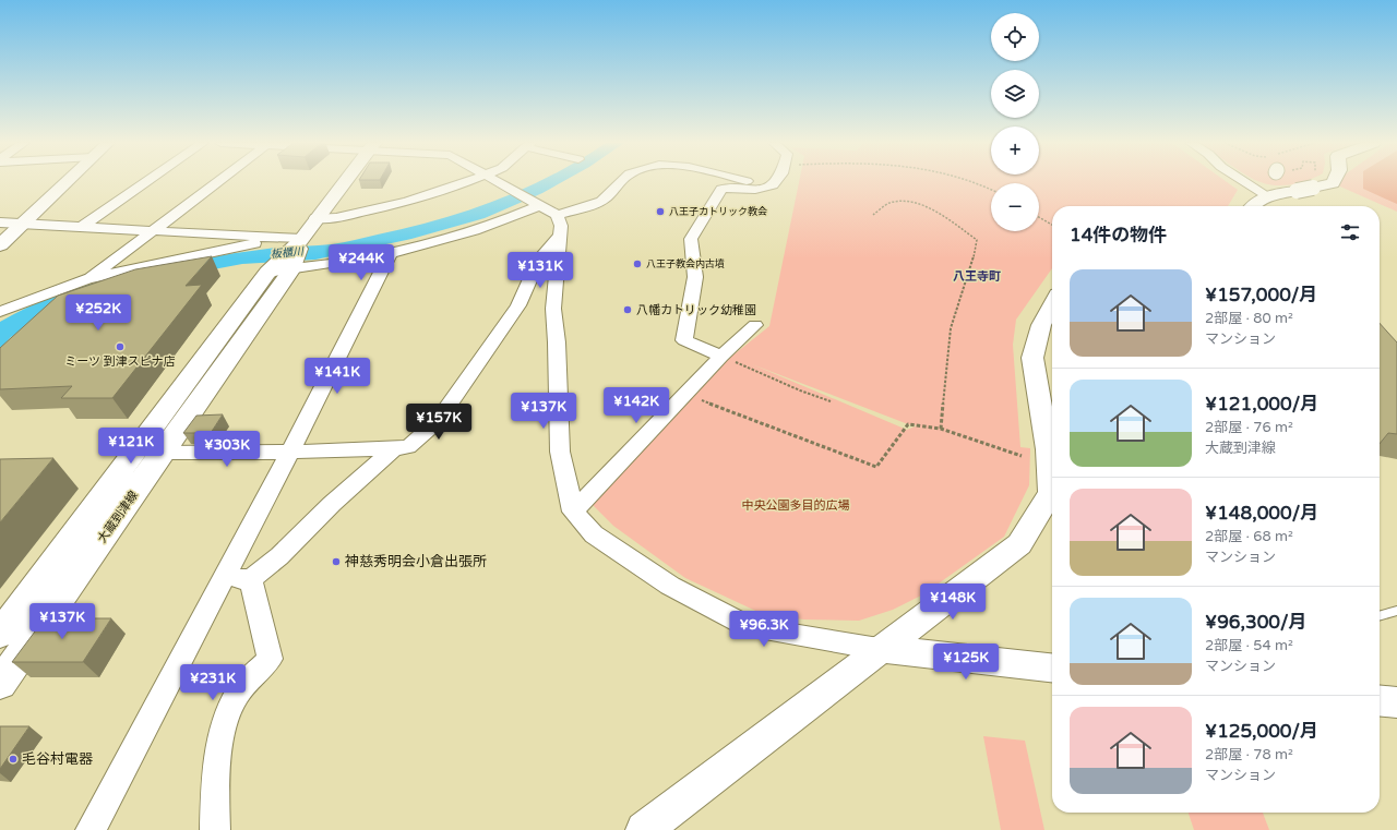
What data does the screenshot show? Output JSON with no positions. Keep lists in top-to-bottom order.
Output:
{
  "streets": {
    "main road": ["大蔵到津線"]
  },
  "districts": ["八王寺町"],
  "water": ["板櫃川"],
  "parks": ["中央公園多目的広場"],
  "places": [
    "八王子カトリック教会",
    "八王子教会内古墳",
    "八幡カトリック幼稚園",
    "ミーツ 到津スピナ店",
    "神慈秀明会小倉出張所",
    "毛谷村電器"
  ],
  "page": {
    "map_buttons": ["+", "−"],
    "heading": "14件の物件",
    "price": [
      "¥244K",
      "¥131K",
      "¥252K",
      "¥141K",
      "¥142K",
      "¥137K",
      "¥157K",
      "¥121K",
      "¥303K",
      "¥148K",
      "¥137K",
      "¥96.3K",
      "¥125K",
      "¥231K"
    ],
    "list": [
      {
        "name": "¥157,000/月",
        "note": "2部屋 · 80 m² · マンション"
      },
      {
        "name": "¥121,000/月",
        "note": "2部屋 · 76 m² · 大蔵到津線"
      },
      {
        "name": "¥148,000/月",
        "note": "2部屋 · 68 m² · マンション"
      },
      {
        "name": "¥96,300/月",
        "note": "2部屋 · 54 m² · マンション"
      },
      {
        "name": "¥125,000/月",
        "note": "2部屋 · 78 m² · マンション"
      }
    ]
  }
}
